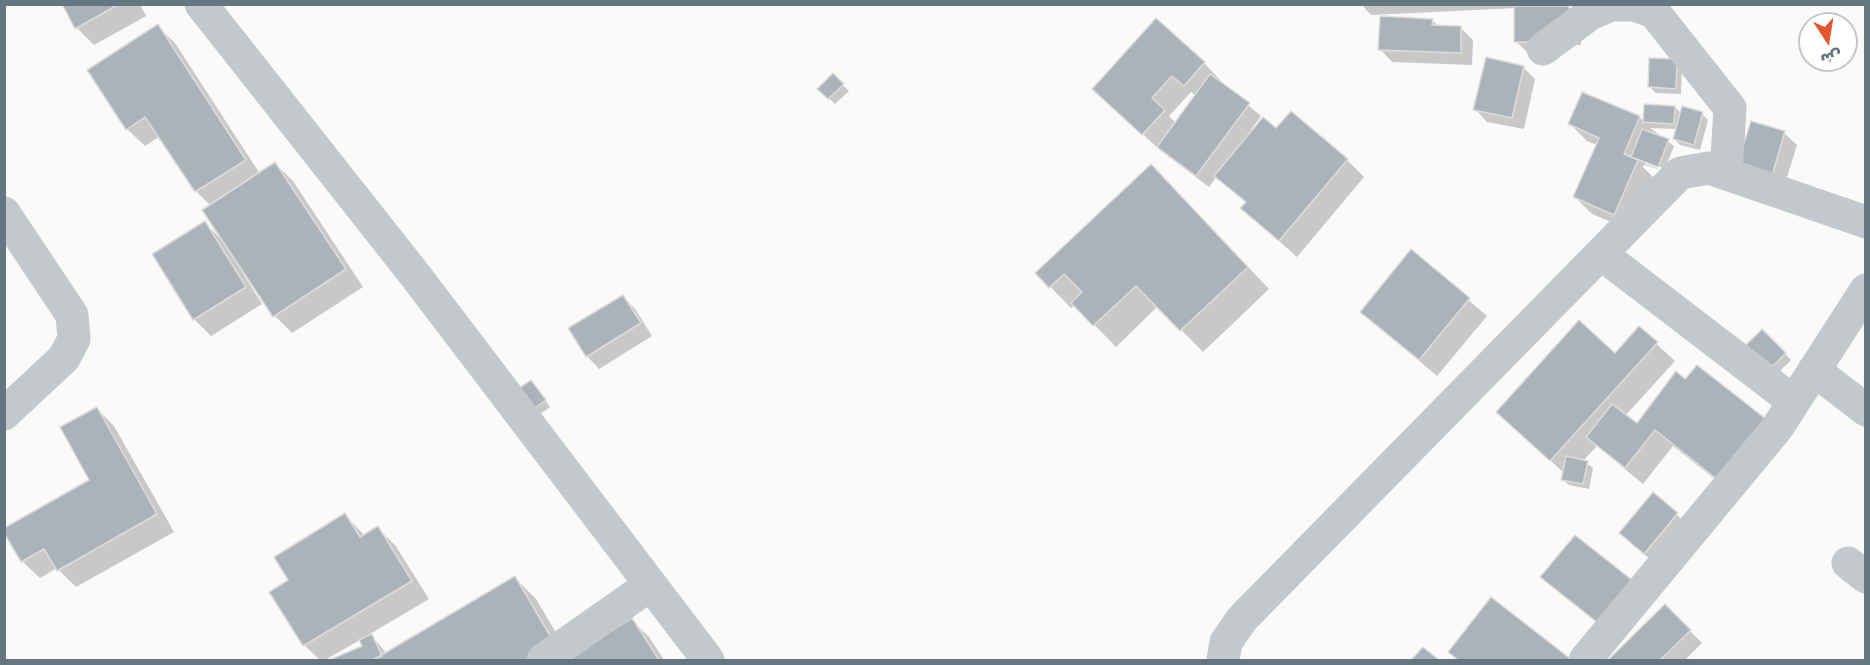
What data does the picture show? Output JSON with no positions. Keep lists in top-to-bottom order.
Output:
{
  "north": "bottom"
}
